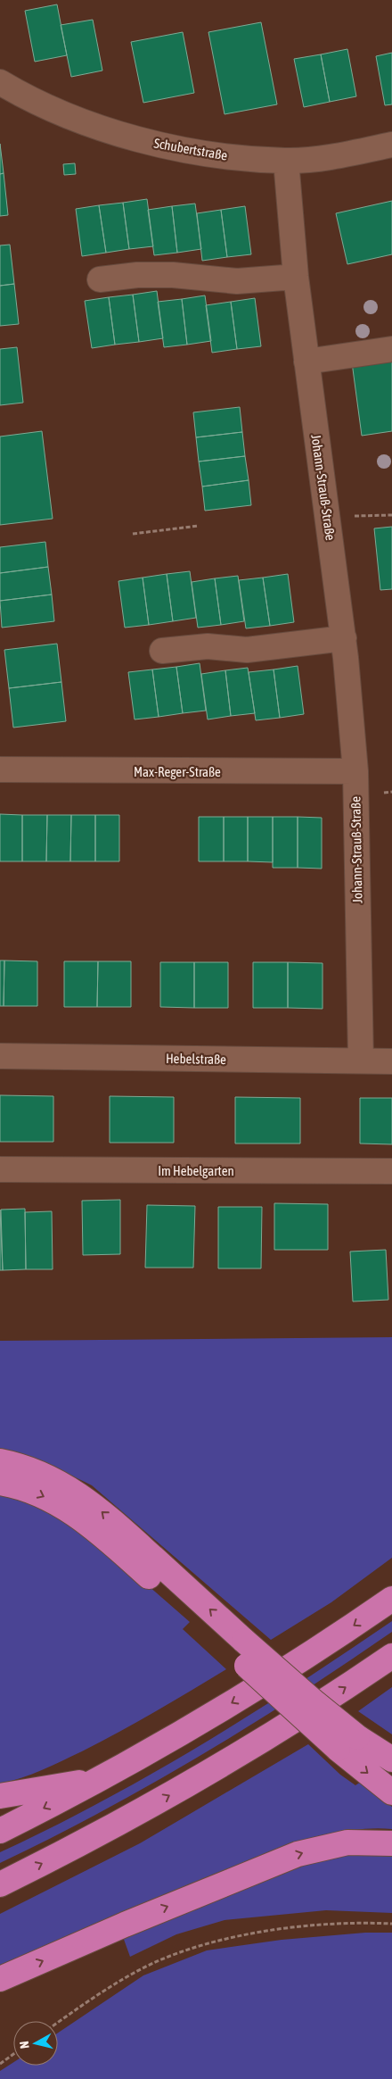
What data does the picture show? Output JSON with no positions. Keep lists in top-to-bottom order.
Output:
{
  "streets": {
    "street": [
      "Schubertstraße",
      "Johann-Strauß-Straße",
      "Max-Reger-Straße",
      "Hebelstraße",
      "Im Hebelgarten"
    ]
  },
  "crossings": [
    ["Schubertstraße", "Johann-Strauß-Straße"],
    ["Johann-Strauß-Straße", "Max-Reger-Straße"],
    ["Johann-Strauß-Straße", "Hebelstraße"]
  ],
  "north": "left"
}
